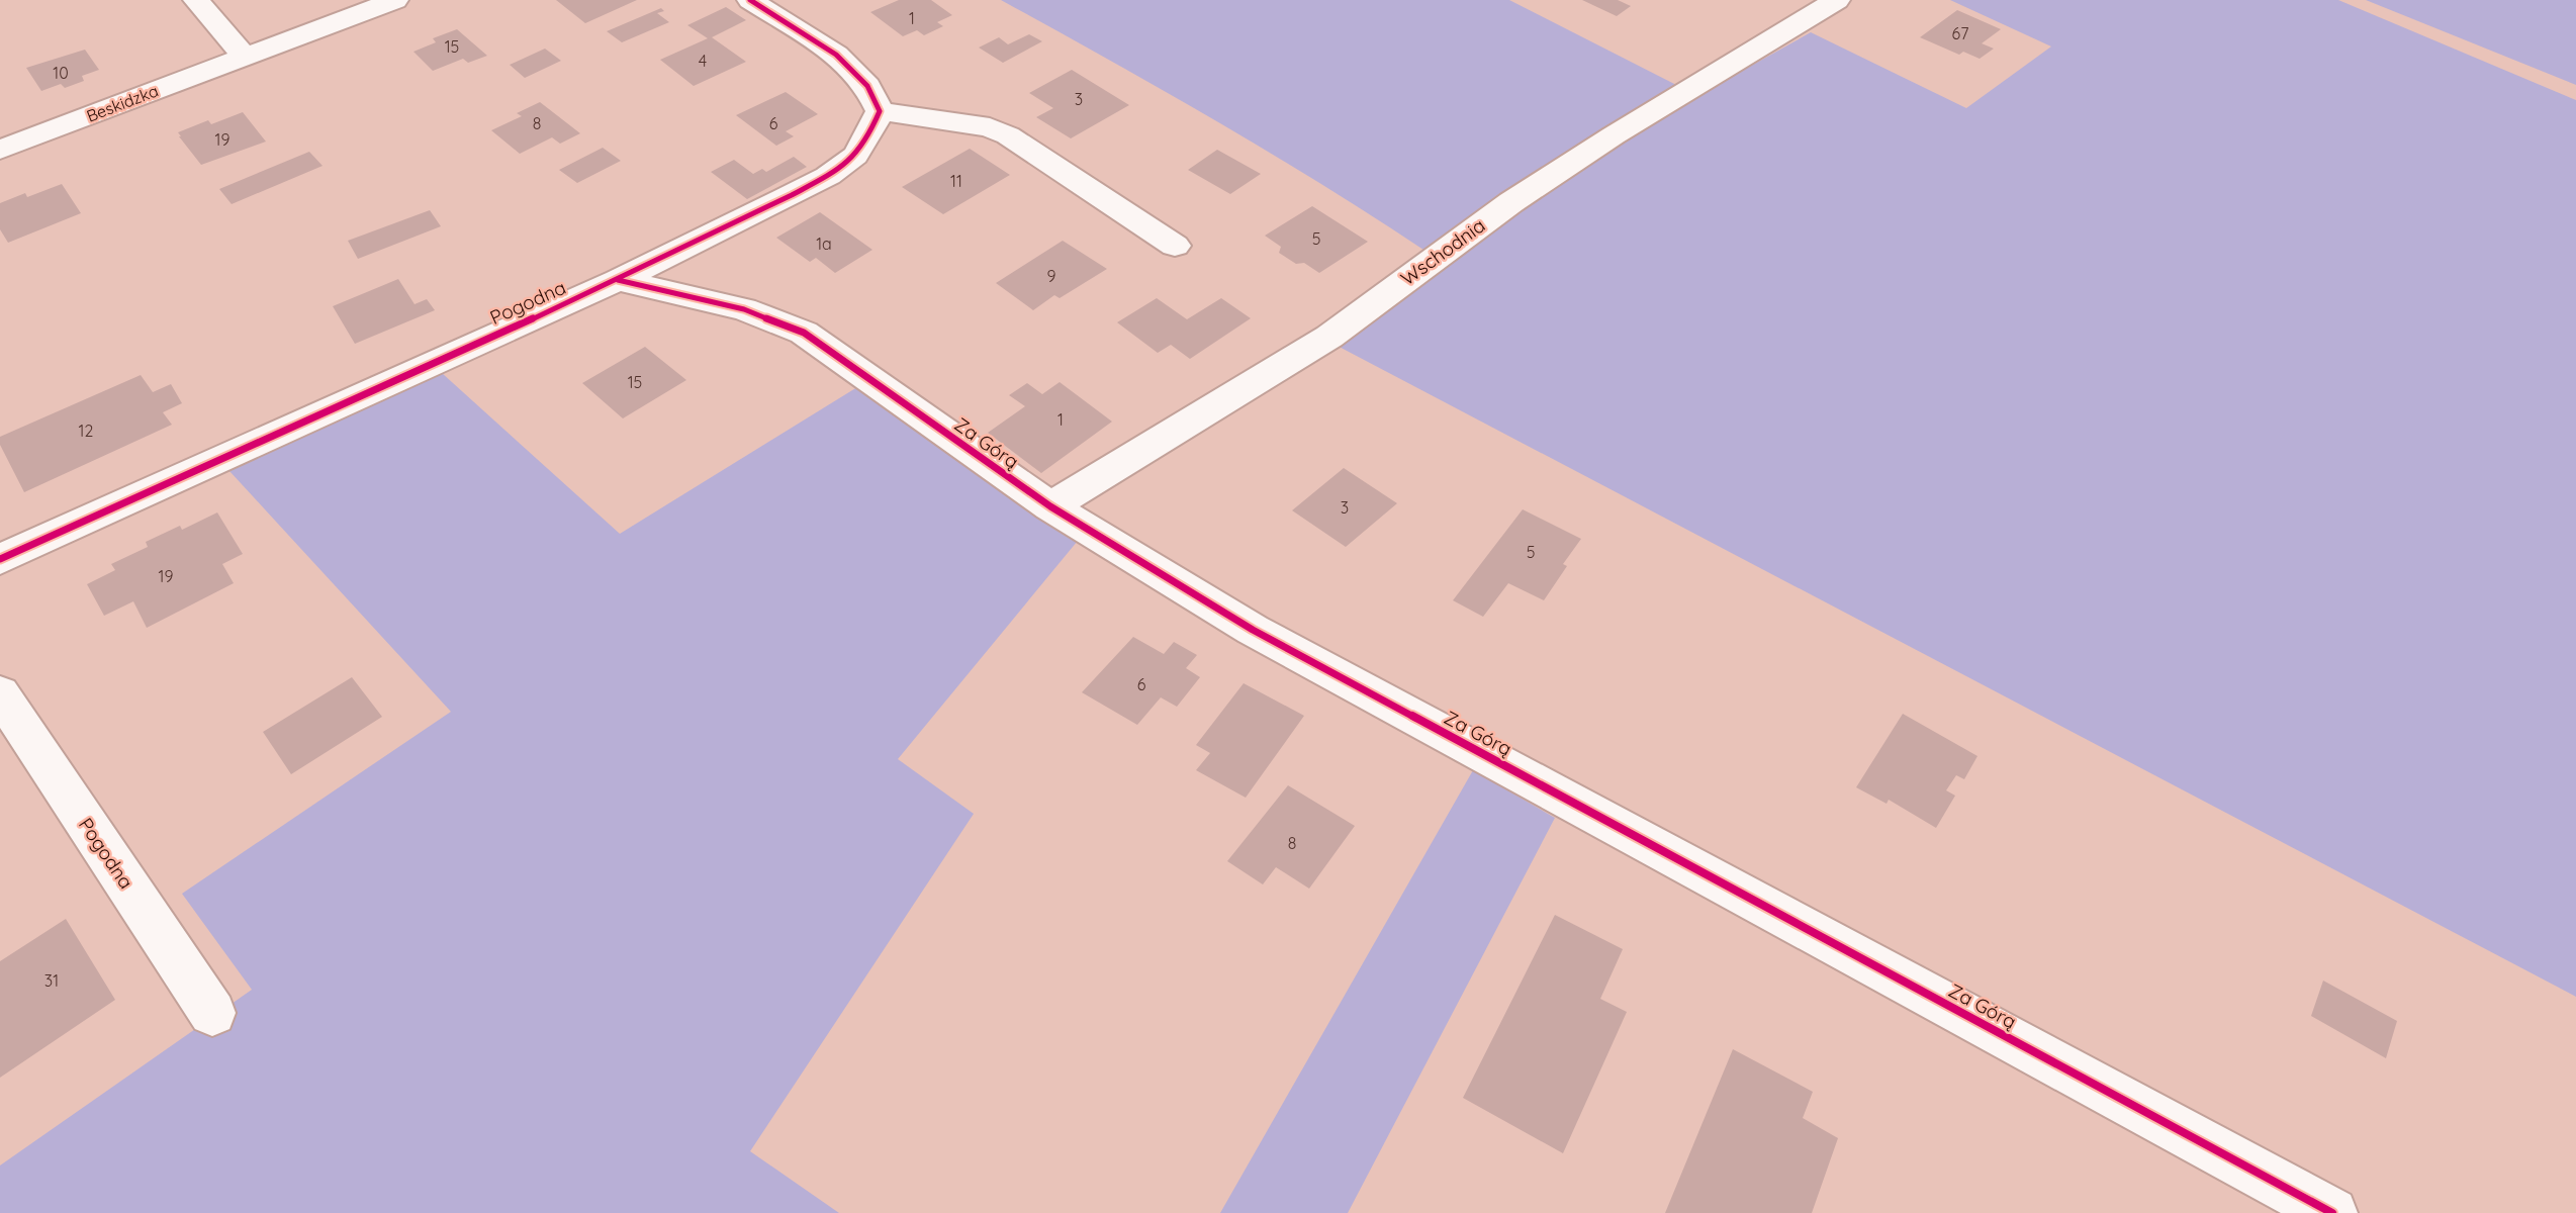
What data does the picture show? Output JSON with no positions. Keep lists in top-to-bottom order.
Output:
{
  "streets": {
    "street": [
      "Beskidzka",
      "Wschodnia",
      "Pogodna",
      "Za Górą"
    ]
  },
  "crossings": [
    ["Wschodnia", "Za Górą"],
    ["Pogodna", "Za Górą"]
  ],
  "house_numbers": [
    "1",
    "67",
    "15",
    "4",
    "10",
    "3",
    "8",
    "6",
    "19",
    "11",
    "5",
    "1a",
    "9",
    "15",
    "1",
    "12",
    "3",
    "5",
    "19",
    "6",
    "8",
    "31"
  ]
}
